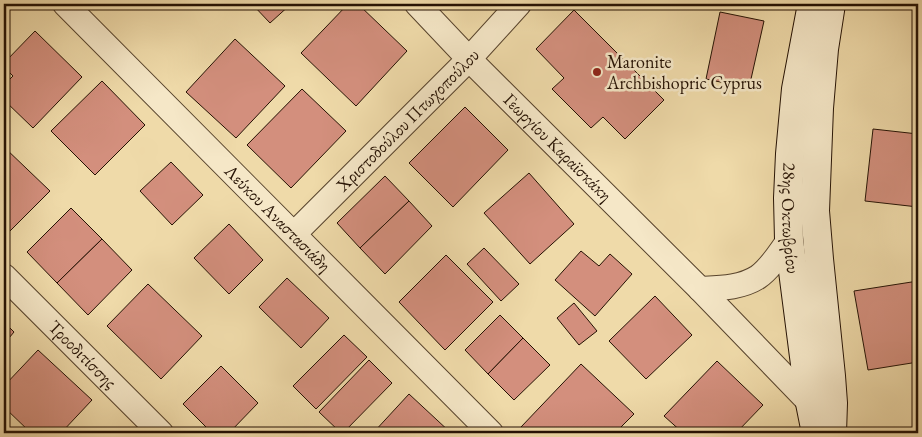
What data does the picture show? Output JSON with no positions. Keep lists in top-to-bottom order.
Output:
{
  "streets": {
    "street": [
      "Χριστοδούλου Πτωχοπούλου",
      "Γεωργίου Καραϊσκάκη",
      "Λεύκου Αναστασιάδη",
      "28ης Οκτωβρίου",
      "Τροοδιτίσσης"
    ]
  },
  "crossings": [
    ["Χριστοδούλου Πτωχοπούλου", "Γεωργίου Καραϊσκάκη"],
    ["Χριστοδούλου Πτωχοπούλου", "Λεύκου Αναστασιάδη"],
    ["Γεωργίου Καραϊσκάκη", "28ης Οκτωβρίου"]
  ],
  "places": ["Maronite Archbishopric Cyprus"]
}
